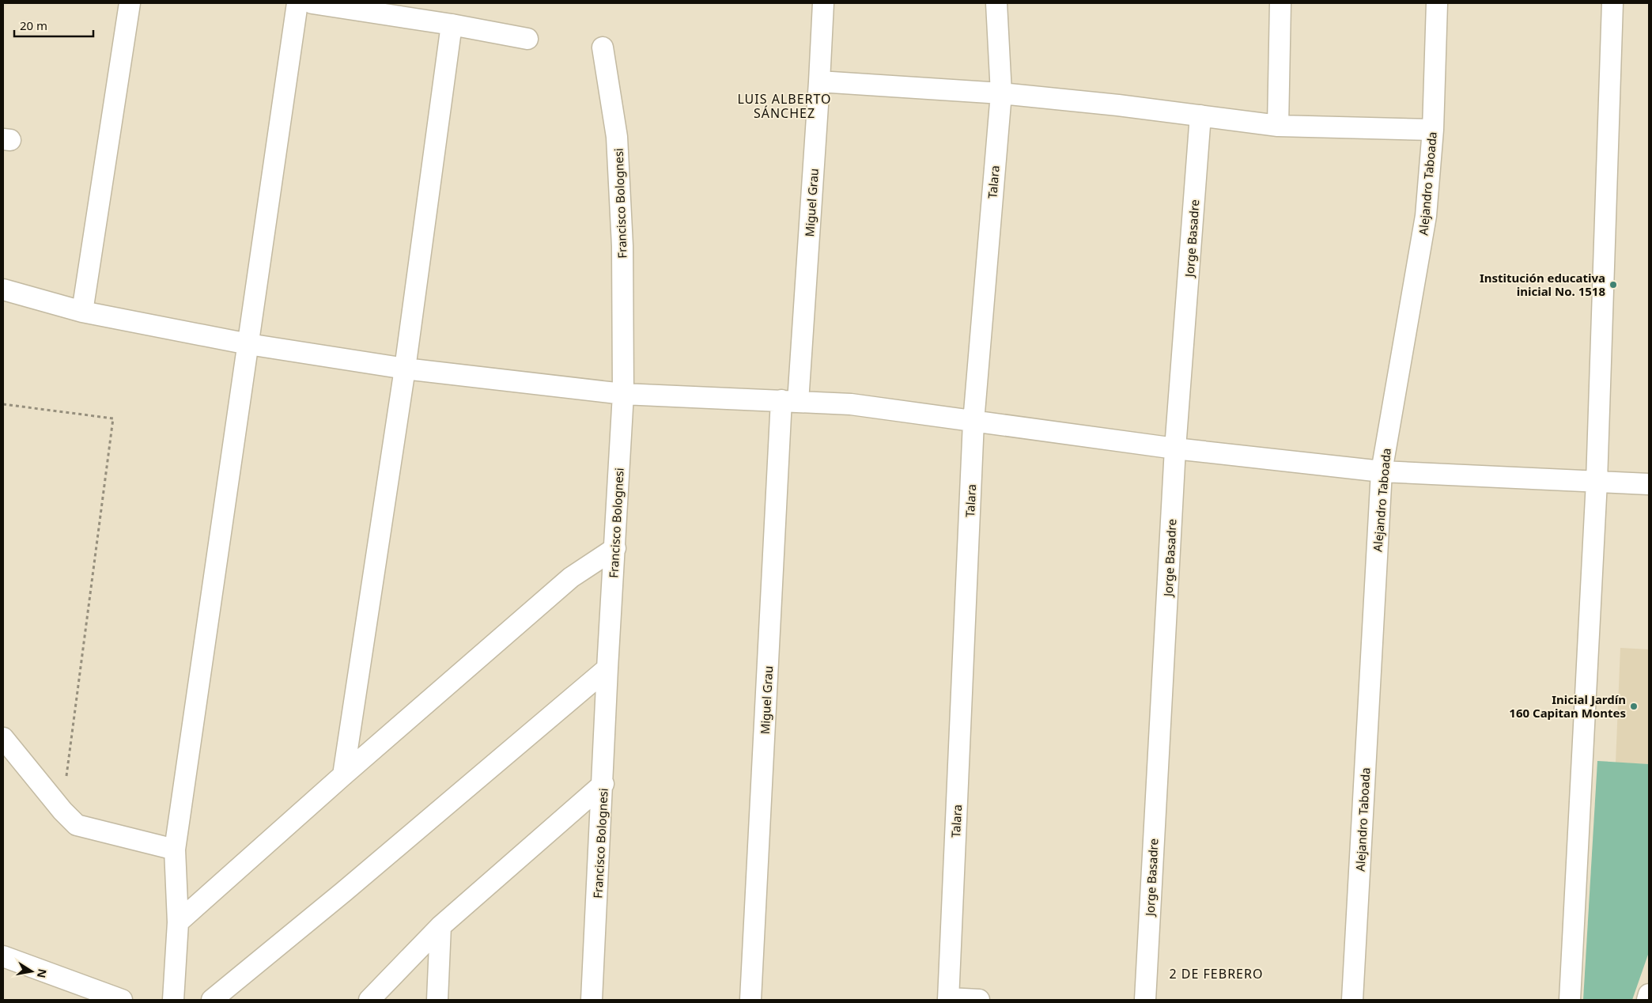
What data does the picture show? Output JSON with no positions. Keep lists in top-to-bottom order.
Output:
{
  "streets": {
    "street": [
      "Talara",
      "Alejandro Taboada",
      "Miguel Grau",
      "Francisco Bolognesi",
      "Jorge Basadre"
    ]
  },
  "districts": ["LUIS ALBERTO SÁNCHEZ", "2 DE FEBRERO"],
  "places": ["Institución educativa inicial No. 1518", "Inicial Jardín 160 Capitan Montes"],
  "scale_bar": "20 m",
  "north": "right"
}
